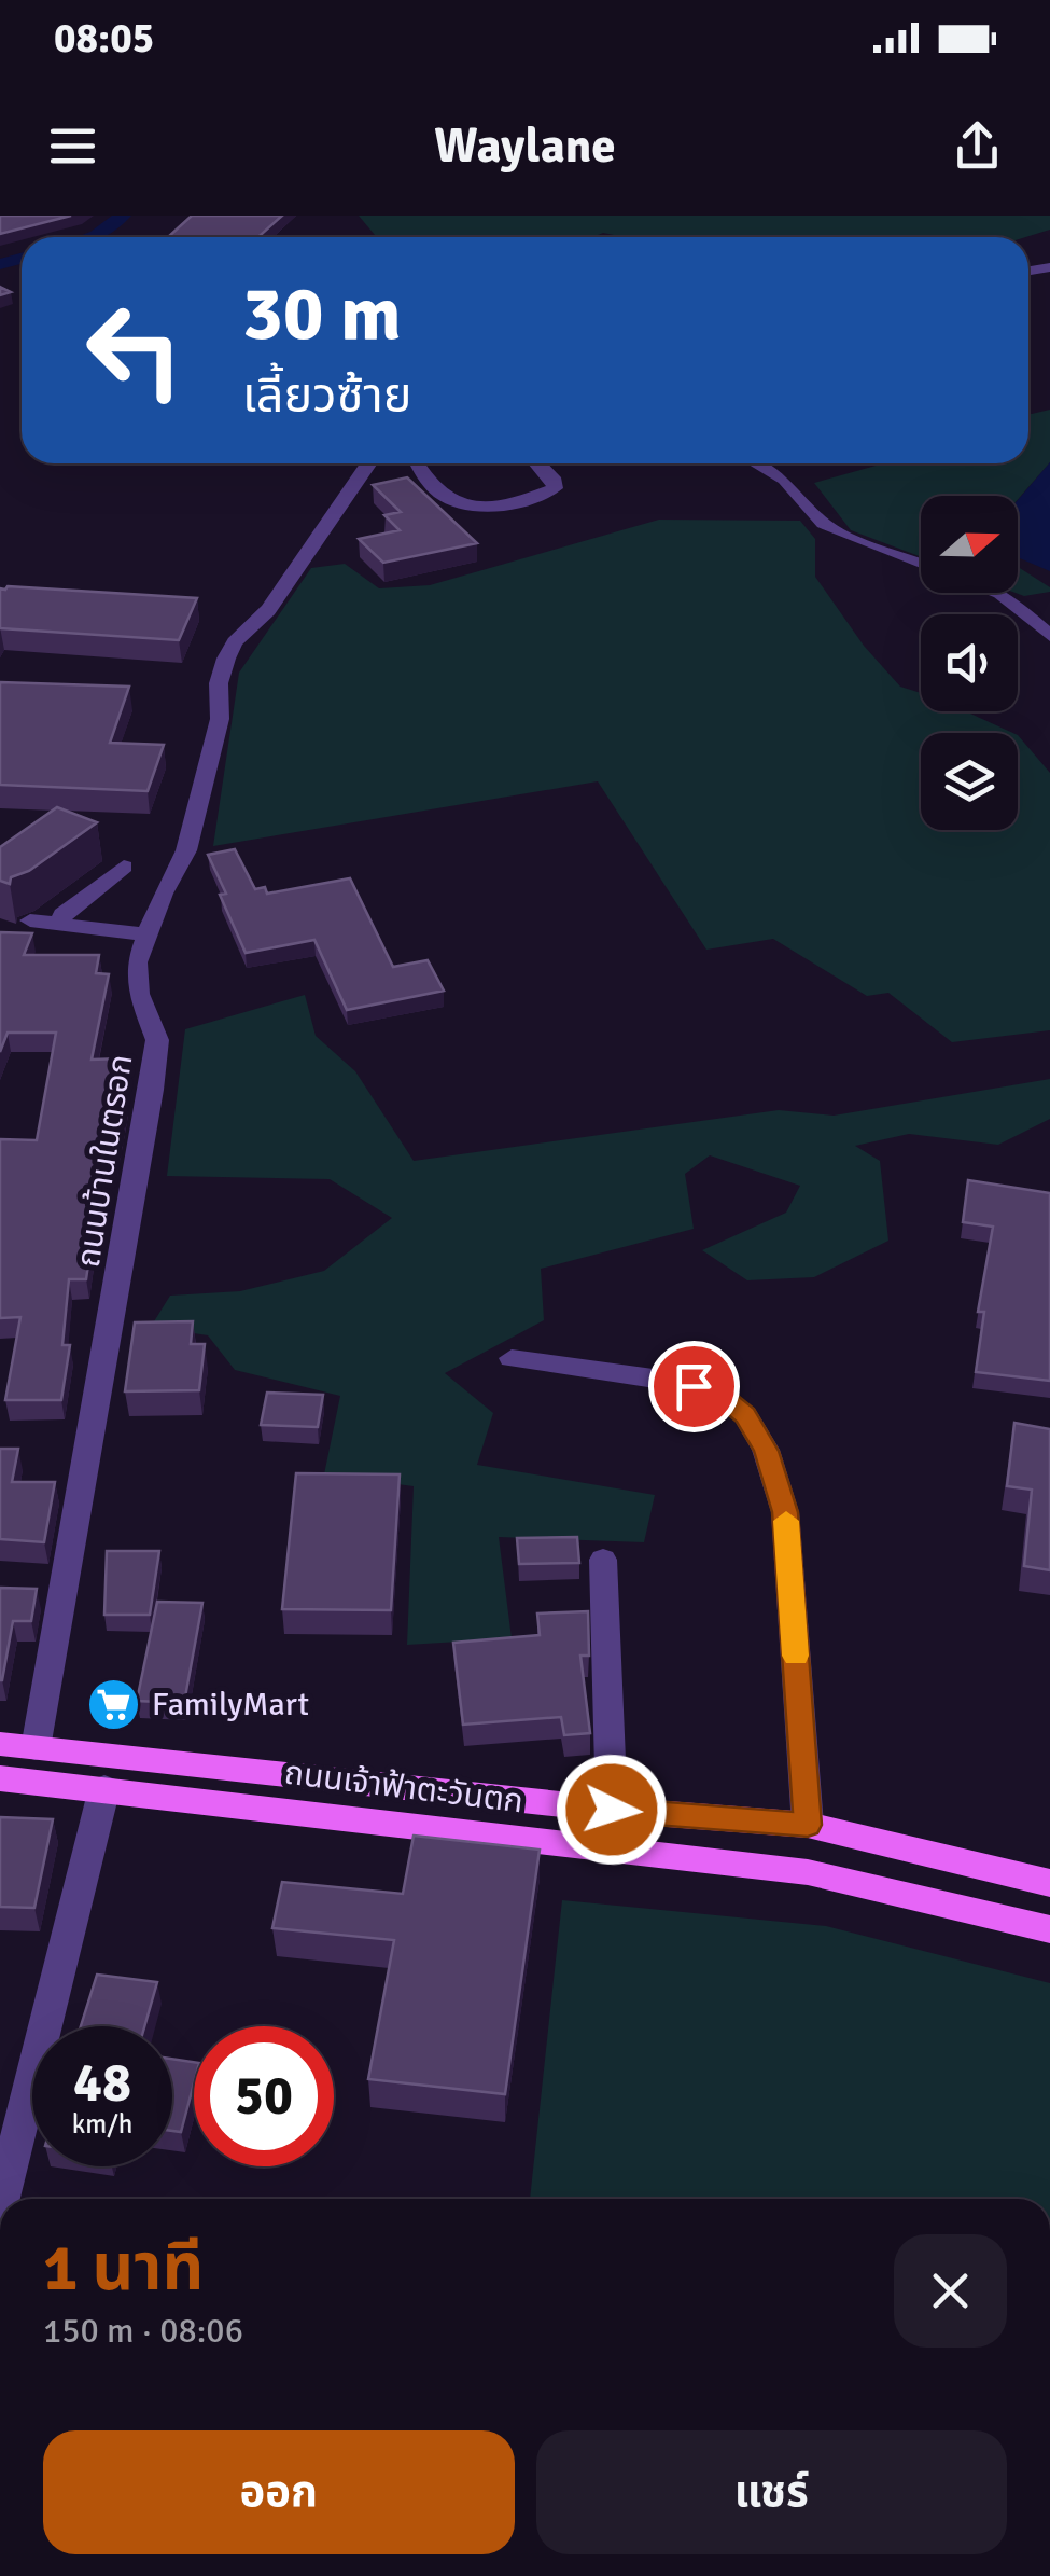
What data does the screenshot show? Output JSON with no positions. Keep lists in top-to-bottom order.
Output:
{
  "streets": {
    "main road": ["ถนนเจ้าฟ้าตะวันตก"],
    "street": ["ถนนบ้านในตรอก"]
  },
  "crossings": [
    ["ถนนบ้านในตรอก", "ถนนเจ้าฟ้าตะวันตก"]
  ],
  "places": {
    "supermarket": ["FamilyMart"]
  },
  "north": "right",
  "page": {
    "status": "08:05",
    "header": "Waylane",
    "turn": ["30 m", "เลี้ยวซ้าย"],
    "speed": "48 km/h",
    "limit": "50",
    "heading": ["1 นาที", "150 m · 08:06"],
    "buttons": ["ออก", "แชร์"]
  }
}
